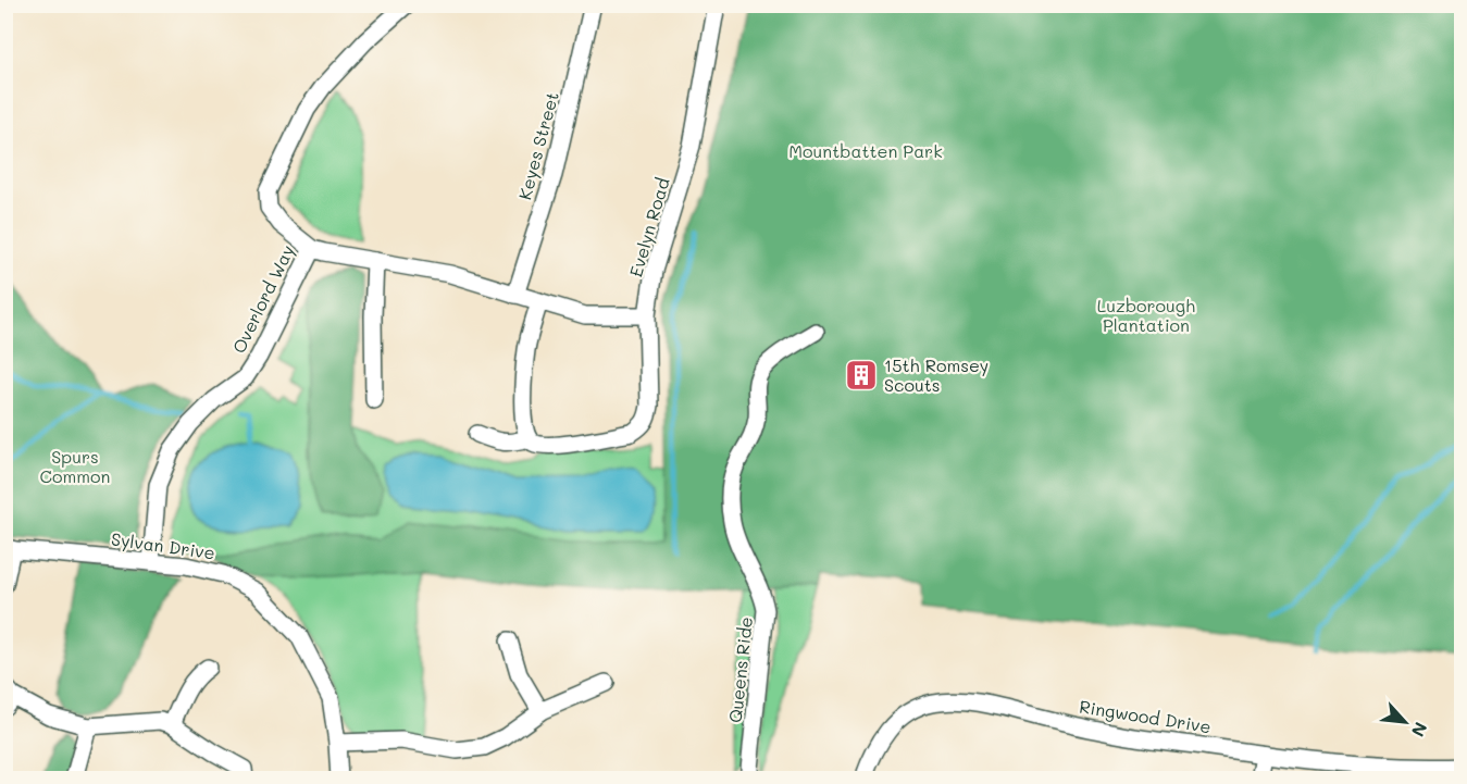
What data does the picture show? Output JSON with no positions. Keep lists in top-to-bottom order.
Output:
{
  "streets": {
    "street": [
      "Keyes Street",
      "Evelyn Road",
      "Overlord Way",
      "Sylvan Drive",
      "Queens Ride",
      "Ringwood Drive"
    ]
  },
  "crossings": [
    ["Overlord Way", "Sylvan Drive"]
  ],
  "parks": ["Mountbatten Park", "Luzborough Plantation", "Spurs Common"],
  "places": {
    "building": ["15th Romsey Scouts"]
  },
  "north": "bottom right"
}
